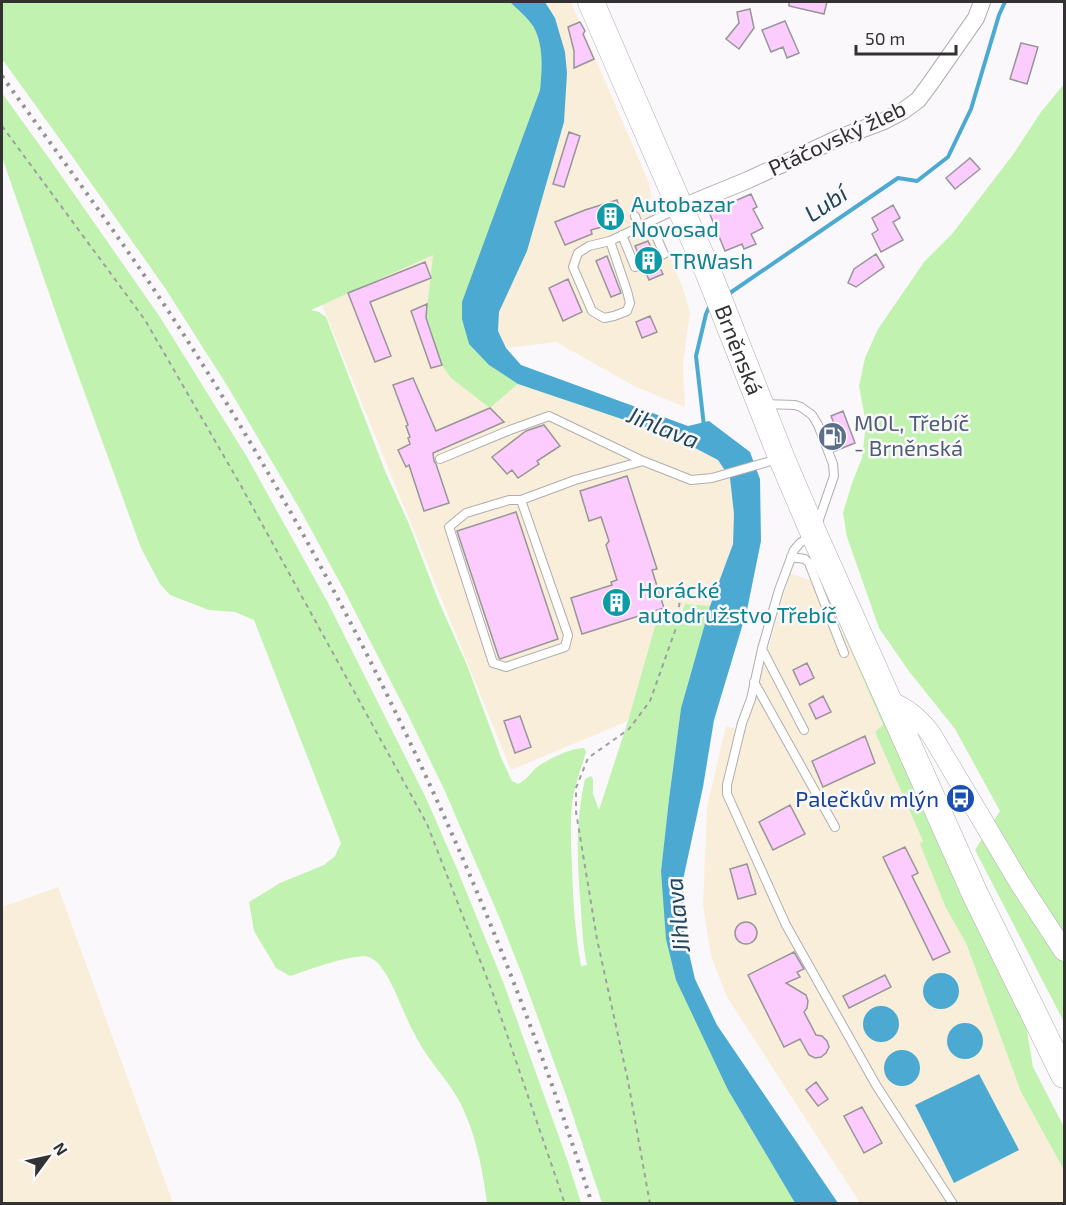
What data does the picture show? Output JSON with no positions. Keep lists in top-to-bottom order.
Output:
{
  "streets": {
    "main road": ["Brněnská"],
    "street": ["Ptáčovský žleb"]
  },
  "crossings": [
    ["Ptáčovský žleb", "Brněnská"]
  ],
  "water": ["Lubí", "Jihlava"],
  "places": {
    "building": ["Autobazar Novosad", "TRWash", "Horácké autodružstvo Třebíč"],
    "fuel station": ["MOL, Třebíč - Brněnská"],
    "bus stop": ["Palečkův mlýn"]
  },
  "scale_bar": "50 m",
  "north": "top right"
}
